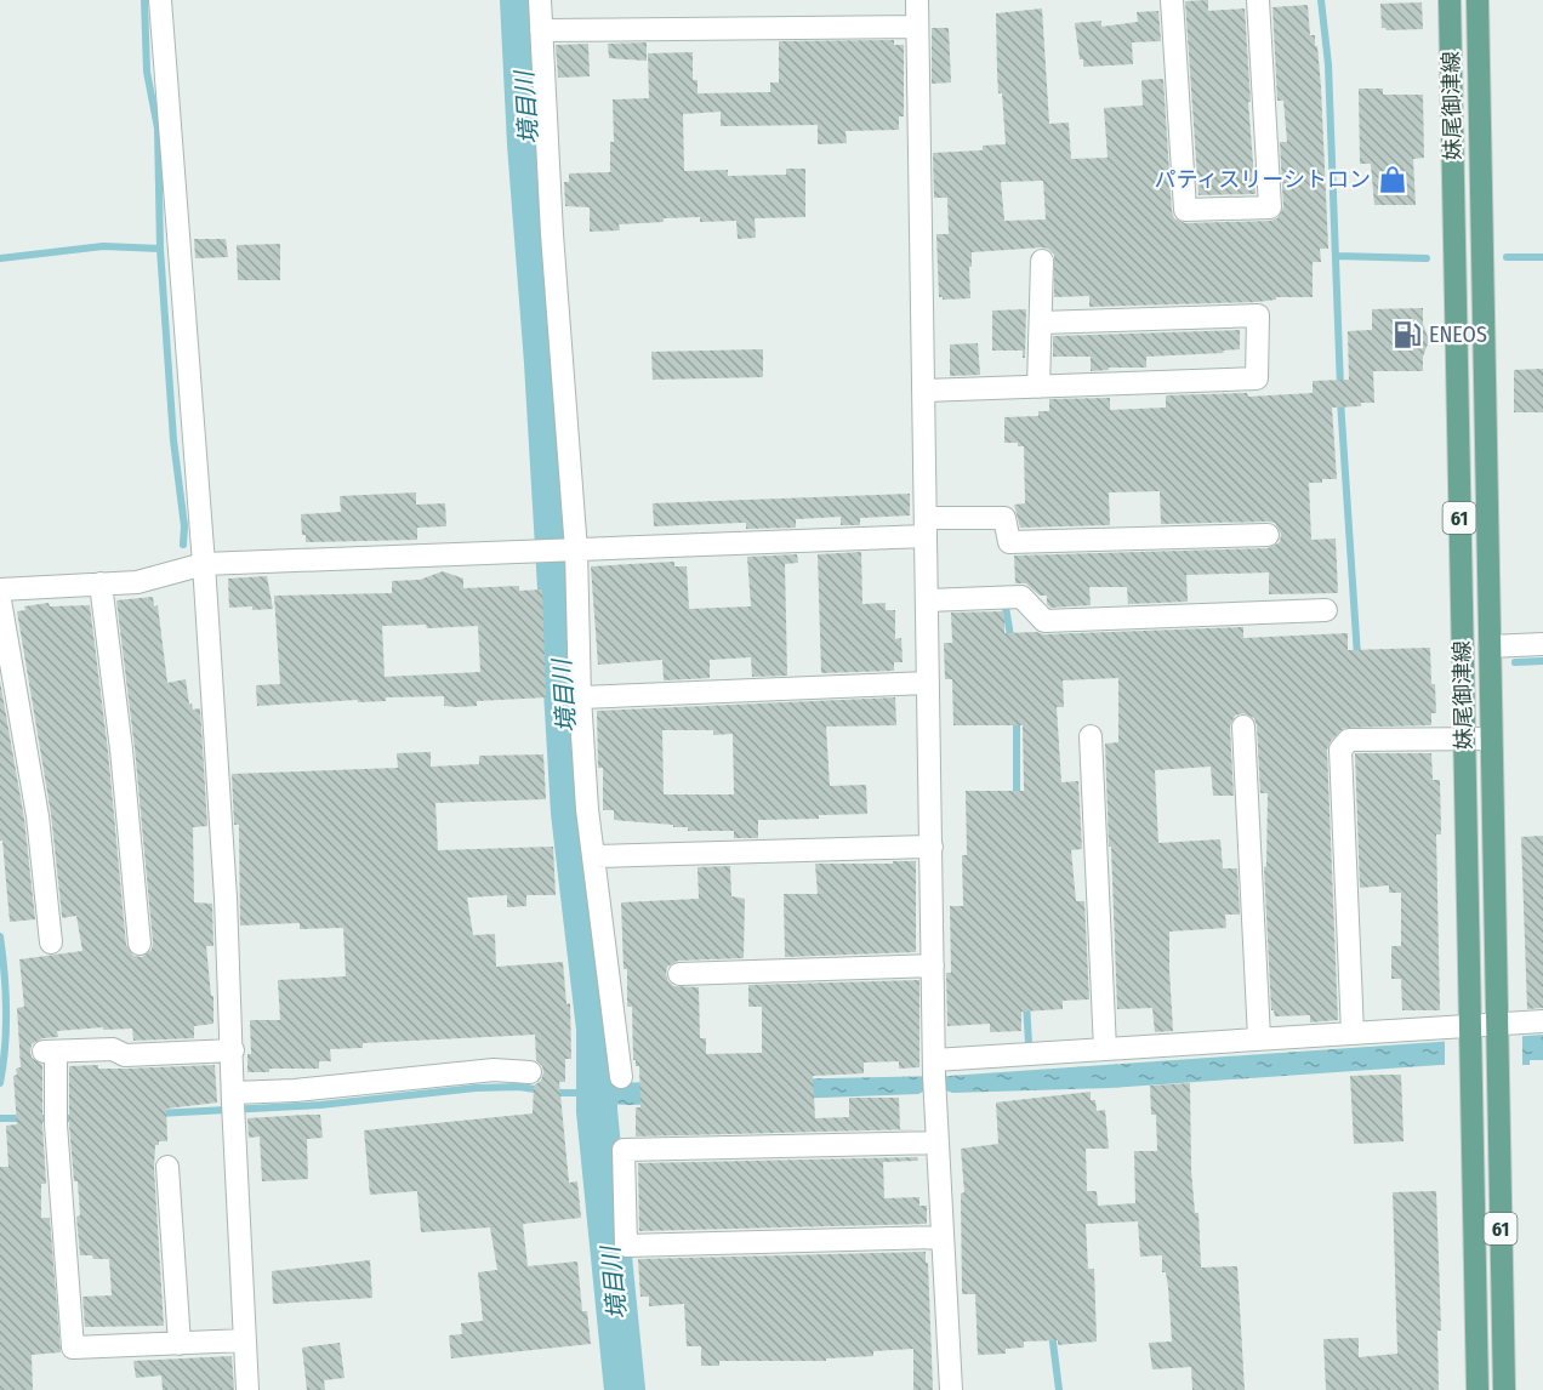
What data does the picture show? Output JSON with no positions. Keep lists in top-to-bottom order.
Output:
{
  "streets": {
    "main road": ["妹尾御津線", "61"]
  },
  "water": ["境目川"],
  "places": {
    "shop": ["パティスリーシトロン"],
    "fuel station": ["ENEOS"]
  }
}
